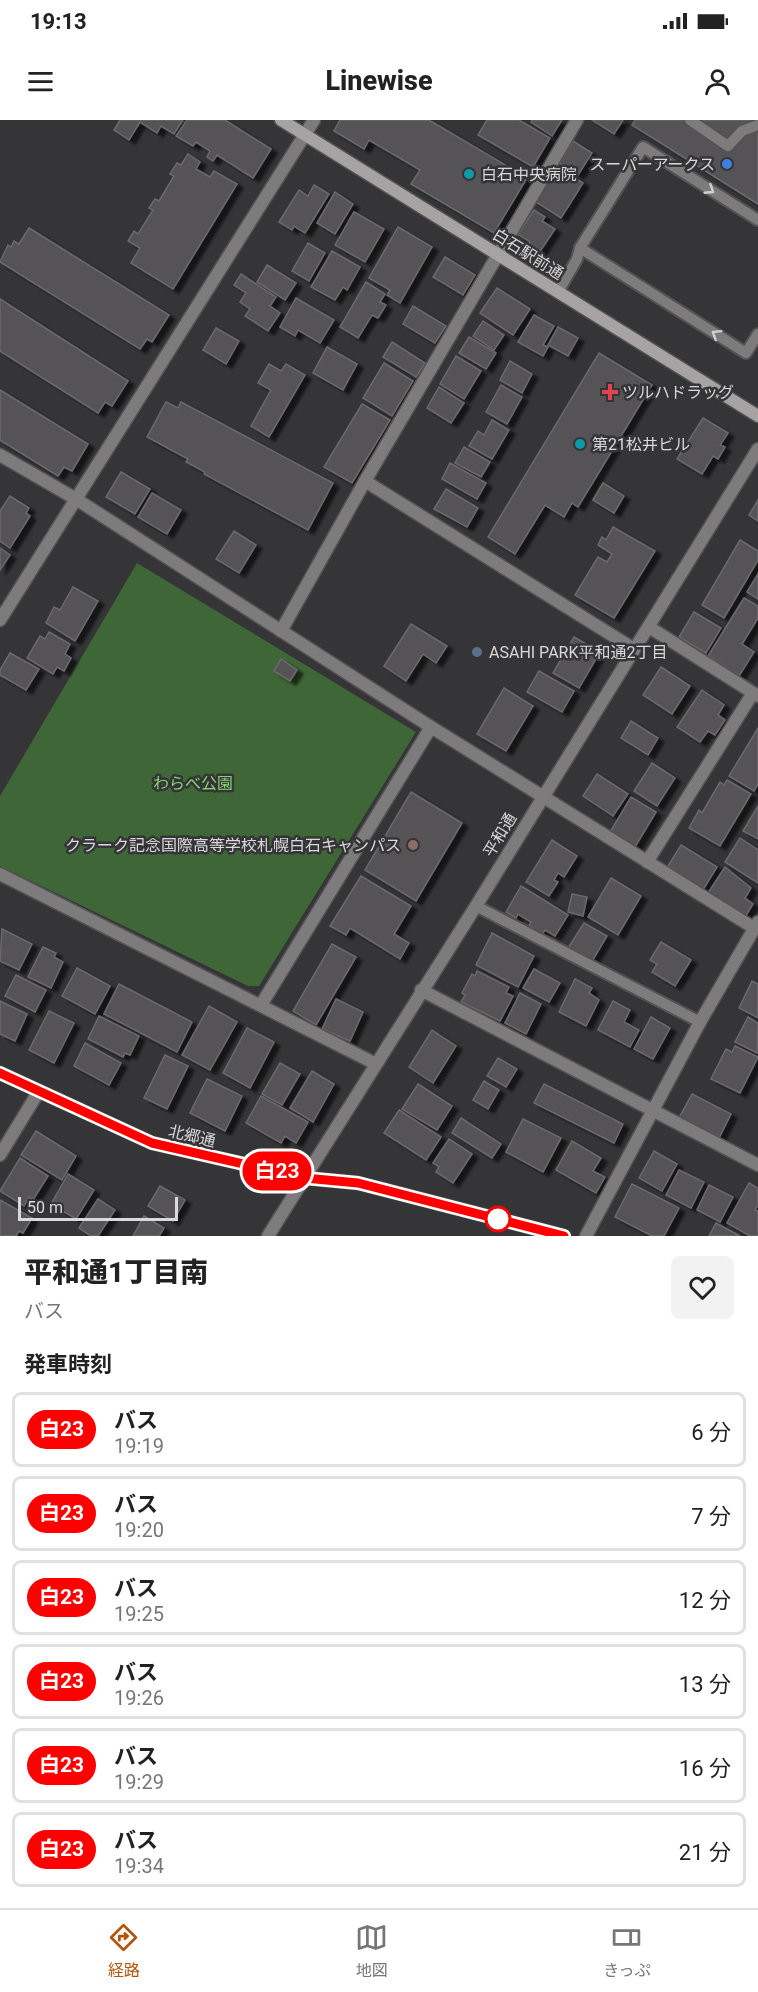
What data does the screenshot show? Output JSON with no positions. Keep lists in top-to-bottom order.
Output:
{
  "streets": {
    "main road": ["白石駅前通"],
    "street": ["平和通", "北郷通"]
  },
  "crossings": [
    ["平和通", "北郷通"]
  ],
  "parks": ["わらべ公園"],
  "places": {
    "other": [
      "スーパーアークス",
      "白石中央病院",
      "第21松井ビル",
      "ASAHI PARK平和通2丁目",
      "クラーク記念国際高等学校札幌白石キャンパス"
    ],
    "health": ["ツルハドラッグ"]
  },
  "lines": ["bus line 白23"],
  "scale_bar": "50 m",
  "page": {
    "status": "19:13",
    "header": "Linewise",
    "on_map": "白23",
    "scale": "50 m",
    "heading": [
      ["平和通1丁目南", "バス"],
      "発車時刻"
    ],
    "list": [
      {
        "mark": "白23",
        "name": "バス",
        "note": "19:19",
        "value": "6 分"
      },
      {
        "mark": "白23",
        "name": "バス",
        "note": "19:20",
        "value": "7 分"
      },
      {
        "mark": "白23",
        "name": "バス",
        "note": "19:25",
        "value": "12 分"
      },
      {
        "mark": "白23",
        "name": "バス",
        "note": "19:26",
        "value": "13 分"
      },
      {
        "mark": "白23",
        "name": "バス",
        "note": "19:29",
        "value": "16 分"
      },
      {
        "mark": "白23",
        "name": "バス",
        "note": "19:34",
        "value": "21 分"
      }
    ],
    "tabs": ["経路", "地図", "きっぷ"]
  }
}
